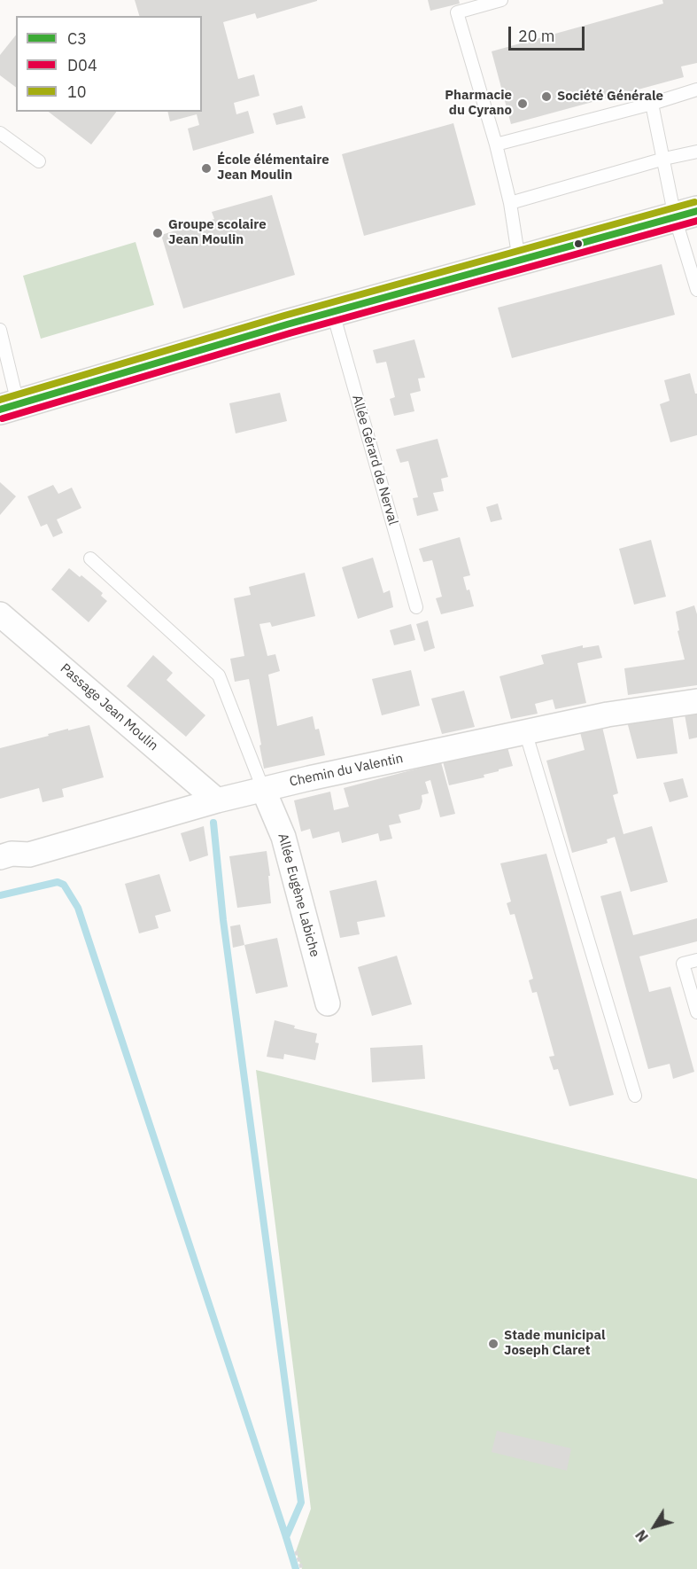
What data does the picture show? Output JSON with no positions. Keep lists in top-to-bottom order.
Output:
{
  "streets": {
    "street": ["Passage Jean Moulin", "Chemin du Valentin", "Allée Eugène Labiche"],
    "lane": ["Allée Gérard de Nerval"]
  },
  "crossings": [
    ["Passage Jean Moulin", "Chemin du Valentin"],
    ["Chemin du Valentin", "Allée Eugène Labiche"]
  ],
  "places": [
    "Société Générale",
    "Pharmacie du Cyrano",
    "École élémentaire Jean Moulin",
    "Groupe scolaire Jean Moulin",
    "Stade municipal Joseph Claret"
  ],
  "lines": ["transit line 10", "transit line C3", "transit line D04"],
  "legend": ["C3", "D04", "10"],
  "scale_bar": "20 m",
  "north": "bottom left"
}
